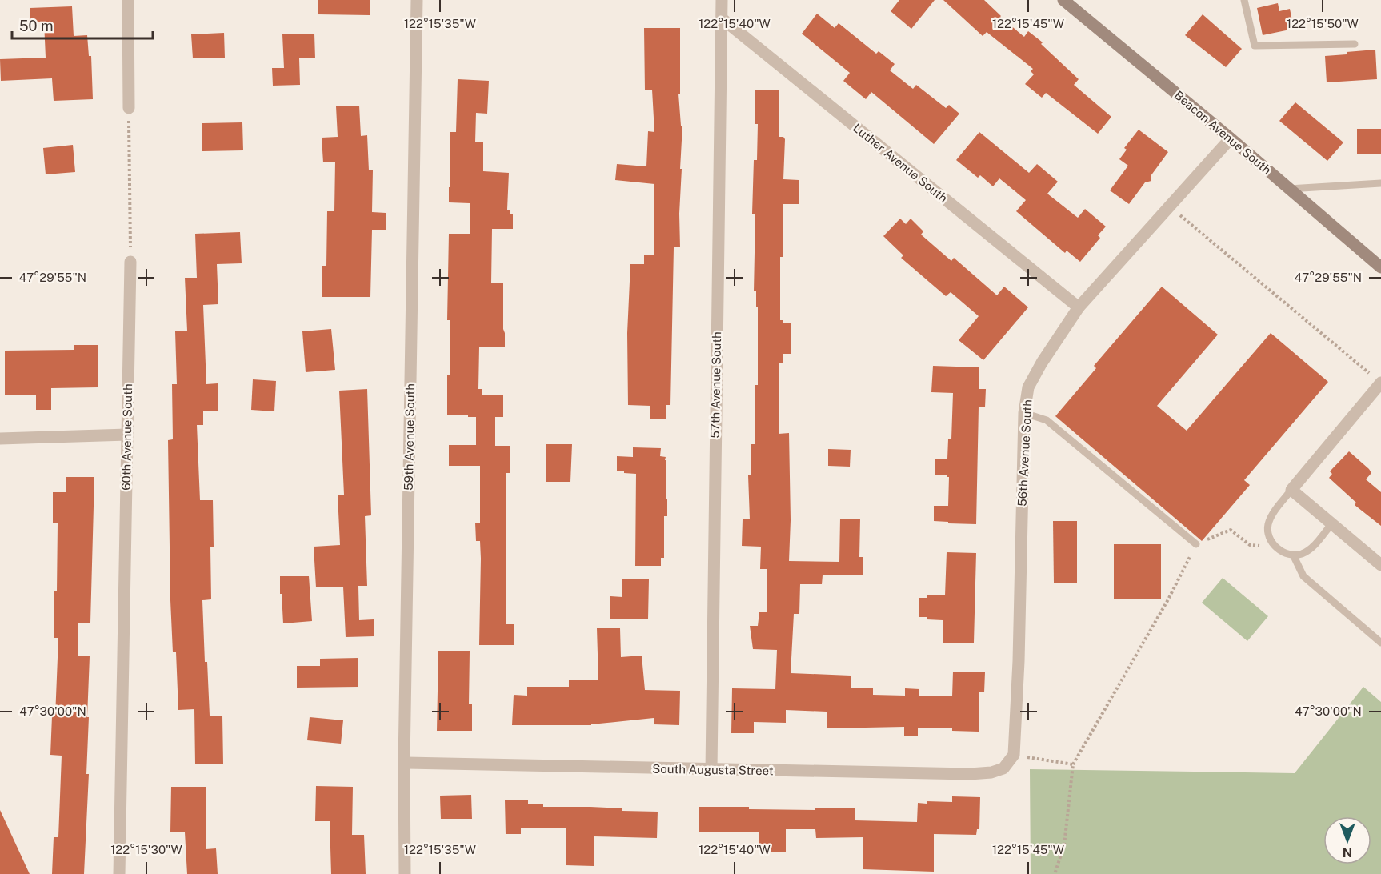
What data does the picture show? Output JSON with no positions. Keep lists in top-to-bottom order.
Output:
{
  "streets": {
    "street": [
      "Beacon Avenue South",
      "Luther Avenue South",
      "57th Avenue South",
      "60th Avenue South",
      "59th Avenue South",
      "56th Avenue South",
      "South Augusta Street"
    ]
  },
  "crossings": [
    ["Beacon Avenue South", "56th Avenue South"],
    ["Luther Avenue South", "57th Avenue South"],
    ["Luther Avenue South", "56th Avenue South"],
    ["57th Avenue South", "South Augusta Street"],
    ["59th Avenue South", "South Augusta Street"],
    ["56th Avenue South", "South Augusta Street"]
  ],
  "scale_bar": "50 m",
  "north": "bottom",
  "coordinates": [
    "122°15'35\"W",
    "122°15'40\"W",
    "122°15'45\"W",
    "122°15'50\"W",
    "47°29'55\"N",
    "47°30'00\"N",
    "122°15'30\"W"
  ]
}
